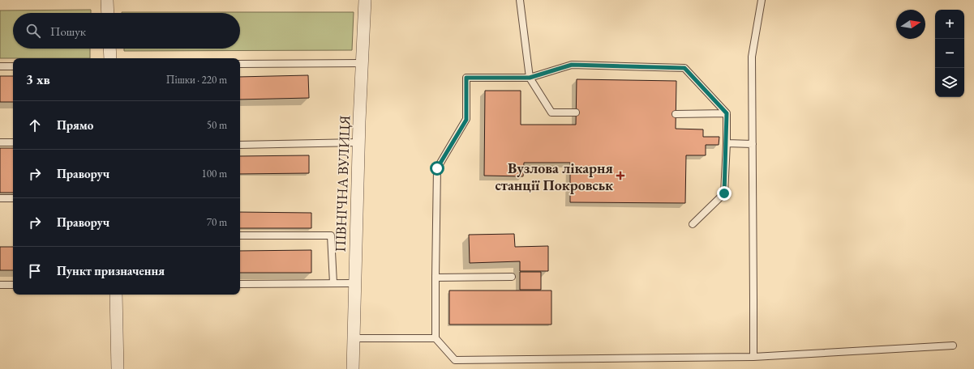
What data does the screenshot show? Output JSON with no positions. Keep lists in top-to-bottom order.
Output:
{
  "streets": {
    "street": ["ПІВНІЧНА ВУЛИЦЯ"]
  },
  "places": {
    "health": ["Вузлова лікарня станції Покровськ"]
  },
  "north": "right",
  "page": {
    "map_buttons": ["+", "−"],
    "search": "Пошук",
    "heading": ["3 хв", "Пішки · 220 m"],
    "list": [
      ["Прямо", "50 m"],
      ["Праворуч", "100 m"],
      ["Праворуч", "70 m"],
      "Пункт призначення"
    ]
  }
}
